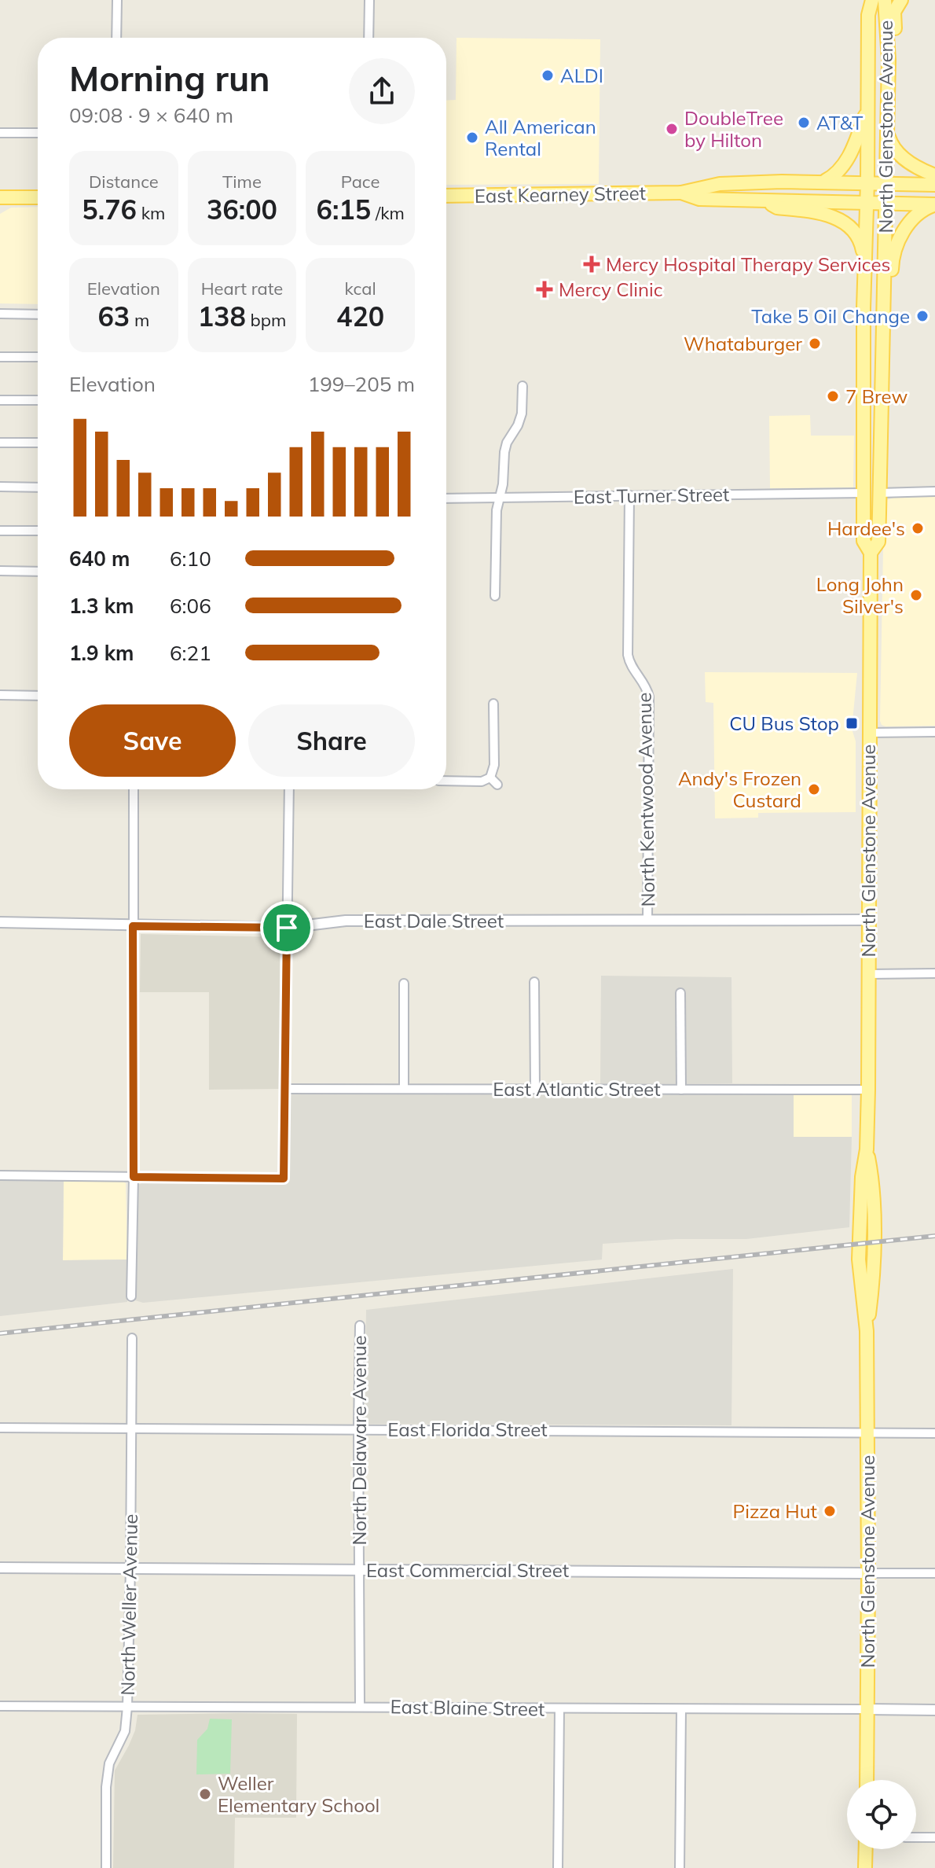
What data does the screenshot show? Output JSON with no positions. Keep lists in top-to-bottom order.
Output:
{
  "streets": {
    "main road": ["North Glenstone Avenue", "East Kearney Street"],
    "street": [
      "East Turner Street",
      "North Kentwood Avenue",
      "East Dale Street",
      "East Atlantic Street",
      "East Florida Street",
      "North Delaware Avenue",
      "East Commercial Street",
      "North Weller Avenue",
      "East Blaine Street"
    ]
  },
  "crossings": [
    ["North Glenstone Avenue", "East Kearney Street"],
    ["North Glenstone Avenue", "East Turner Street"],
    ["North Glenstone Avenue", "East Dale Street"],
    ["North Glenstone Avenue", "East Atlantic Street"],
    ["North Glenstone Avenue", "East Florida Street"],
    ["North Glenstone Avenue", "East Commercial Street"],
    ["North Glenstone Avenue", "East Blaine Street"],
    ["East Turner Street", "North Kentwood Avenue"],
    ["North Kentwood Avenue", "East Dale Street"],
    ["East Florida Street", "North Delaware Avenue"],
    ["East Florida Street", "North Weller Avenue"],
    ["North Delaware Avenue", "East Commercial Street"],
    ["North Delaware Avenue", "East Blaine Street"],
    ["East Commercial Street", "North Weller Avenue"],
    ["North Weller Avenue", "East Blaine Street"]
  ],
  "places": {
    "other": [
      "ALDI",
      "AT&T",
      "DoubleTree by Hilton",
      "All American Rental",
      "Take 5 Oil Change",
      "Whataburger",
      "7 Brew",
      "Hardee's",
      "Long John Silver's",
      "Andy's Frozen Custard",
      "Pizza Hut",
      "Weller Elementary School"
    ],
    "health": ["Mercy Hospital Therapy Services", "Mercy Clinic"],
    "transit": ["CU Bus Stop"]
  },
  "page": {
    "heading": ["Morning run", "09:08 · 9 × 640 m"],
    "stats": [
      ["Distance", "5.76 km"],
      ["Time", "36:00"],
      ["Pace", "6:15 /km"],
      ["Elevation", "63 m"],
      ["Heart rate", "138 bpm"],
      ["kcal", "420"]
    ],
    "chart": ["Elevation", "199–205 m"],
    "list": [
      {
        "name": "640 m",
        "note": "6:10"
      },
      {
        "name": "1.3 km",
        "note": "6:06"
      },
      {
        "name": "1.9 km",
        "note": "6:21"
      }
    ],
    "buttons": ["Save", "Share"]
  }
}
